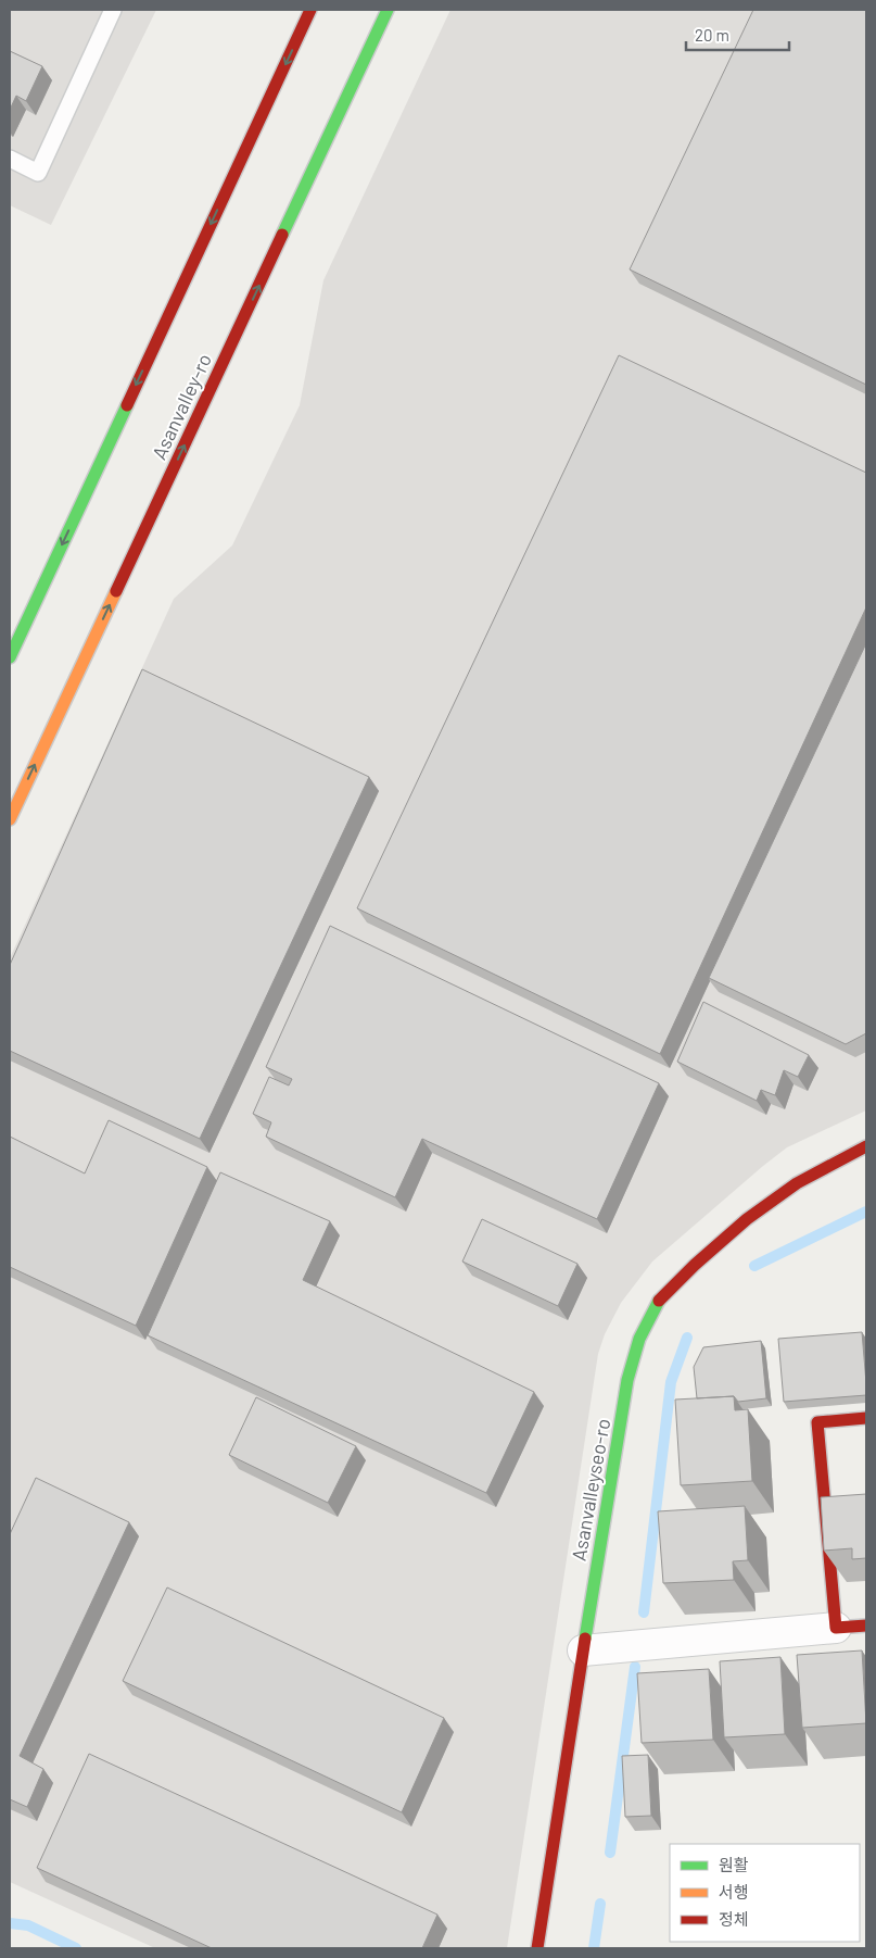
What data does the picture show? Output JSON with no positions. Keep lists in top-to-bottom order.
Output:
{
  "streets": {
    "street": ["Asanvalley-ro", "Asanvalleyseo-ro"]
  },
  "legend": ["원활", "서행", "정체"],
  "scale_bar": "20 m"
}
